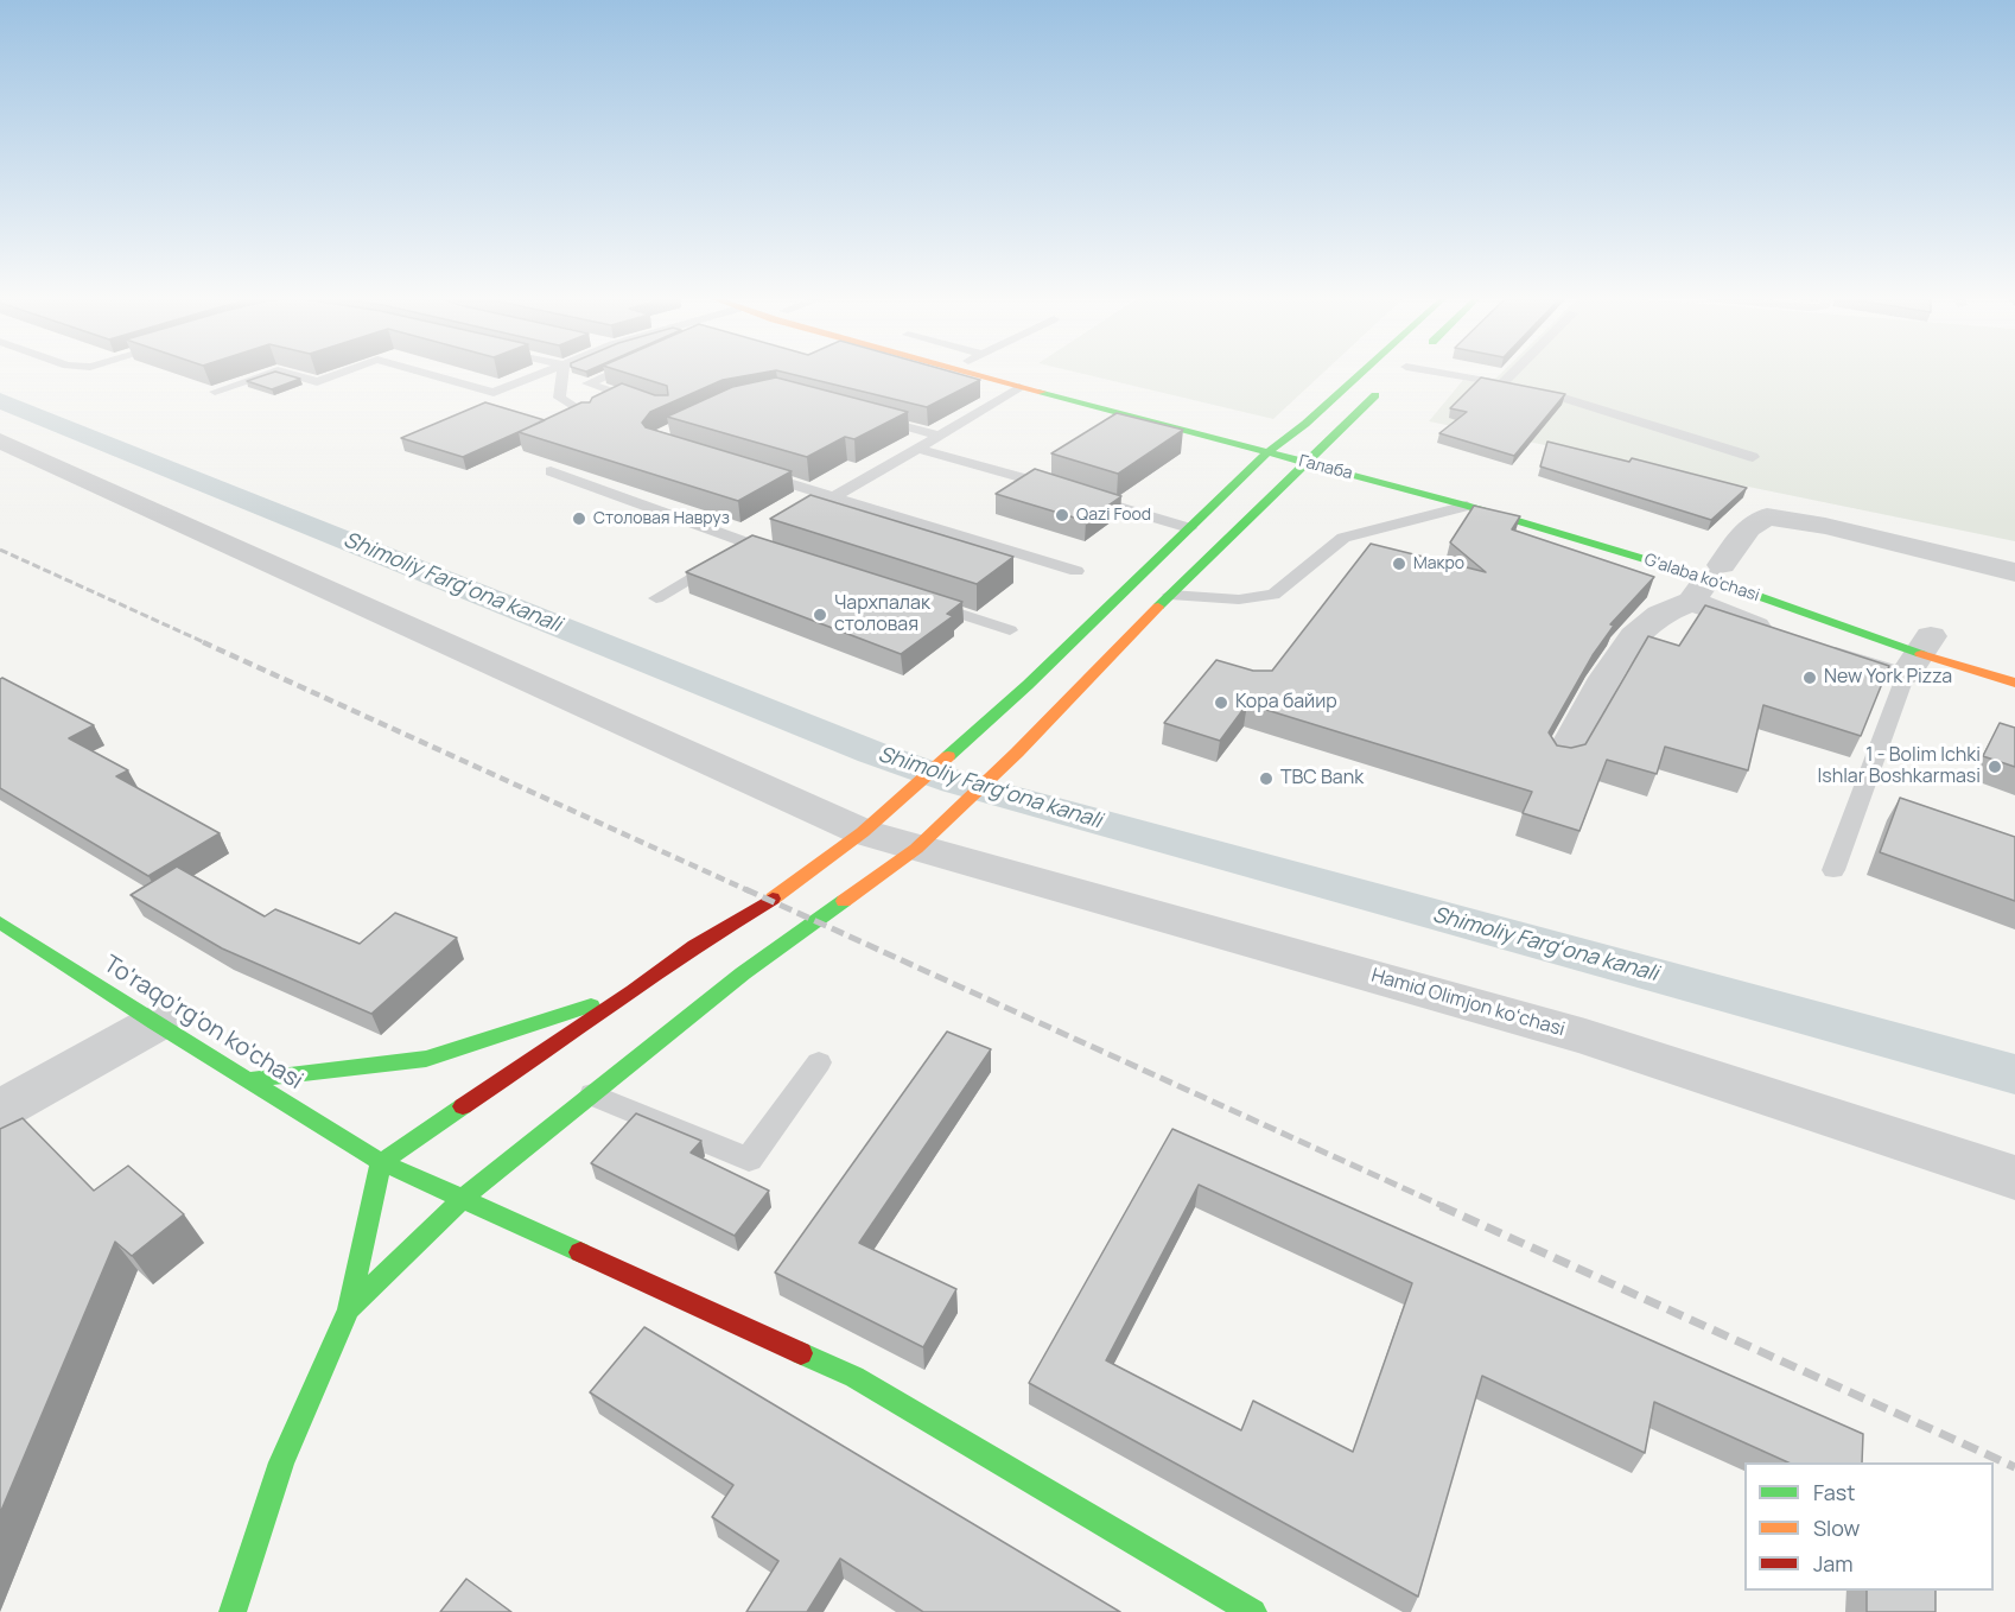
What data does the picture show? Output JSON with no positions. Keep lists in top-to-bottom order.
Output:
{
  "streets": {
    "main road": ["Галаба", "G'alaba ko'chasi", "To'raqo'rg'on ko'chasi"],
    "street": ["Hamid Olimjon koʻchasi"]
  },
  "crossings": [
    ["Галаба", "G'alaba ko'chasi"]
  ],
  "water": ["Shimoliy Fargʻona kanali"],
  "places": [
    "Qazi Food",
    "Столовая Навруз",
    "Макро",
    "Чархпалак столовая",
    "New York Pizza",
    "Кора байир",
    "1 - Bolim Ichki Ishlar Boshkarmasi",
    "TBC Bank"
  ],
  "legend": ["Fast", "Slow", "Jam"]
}
